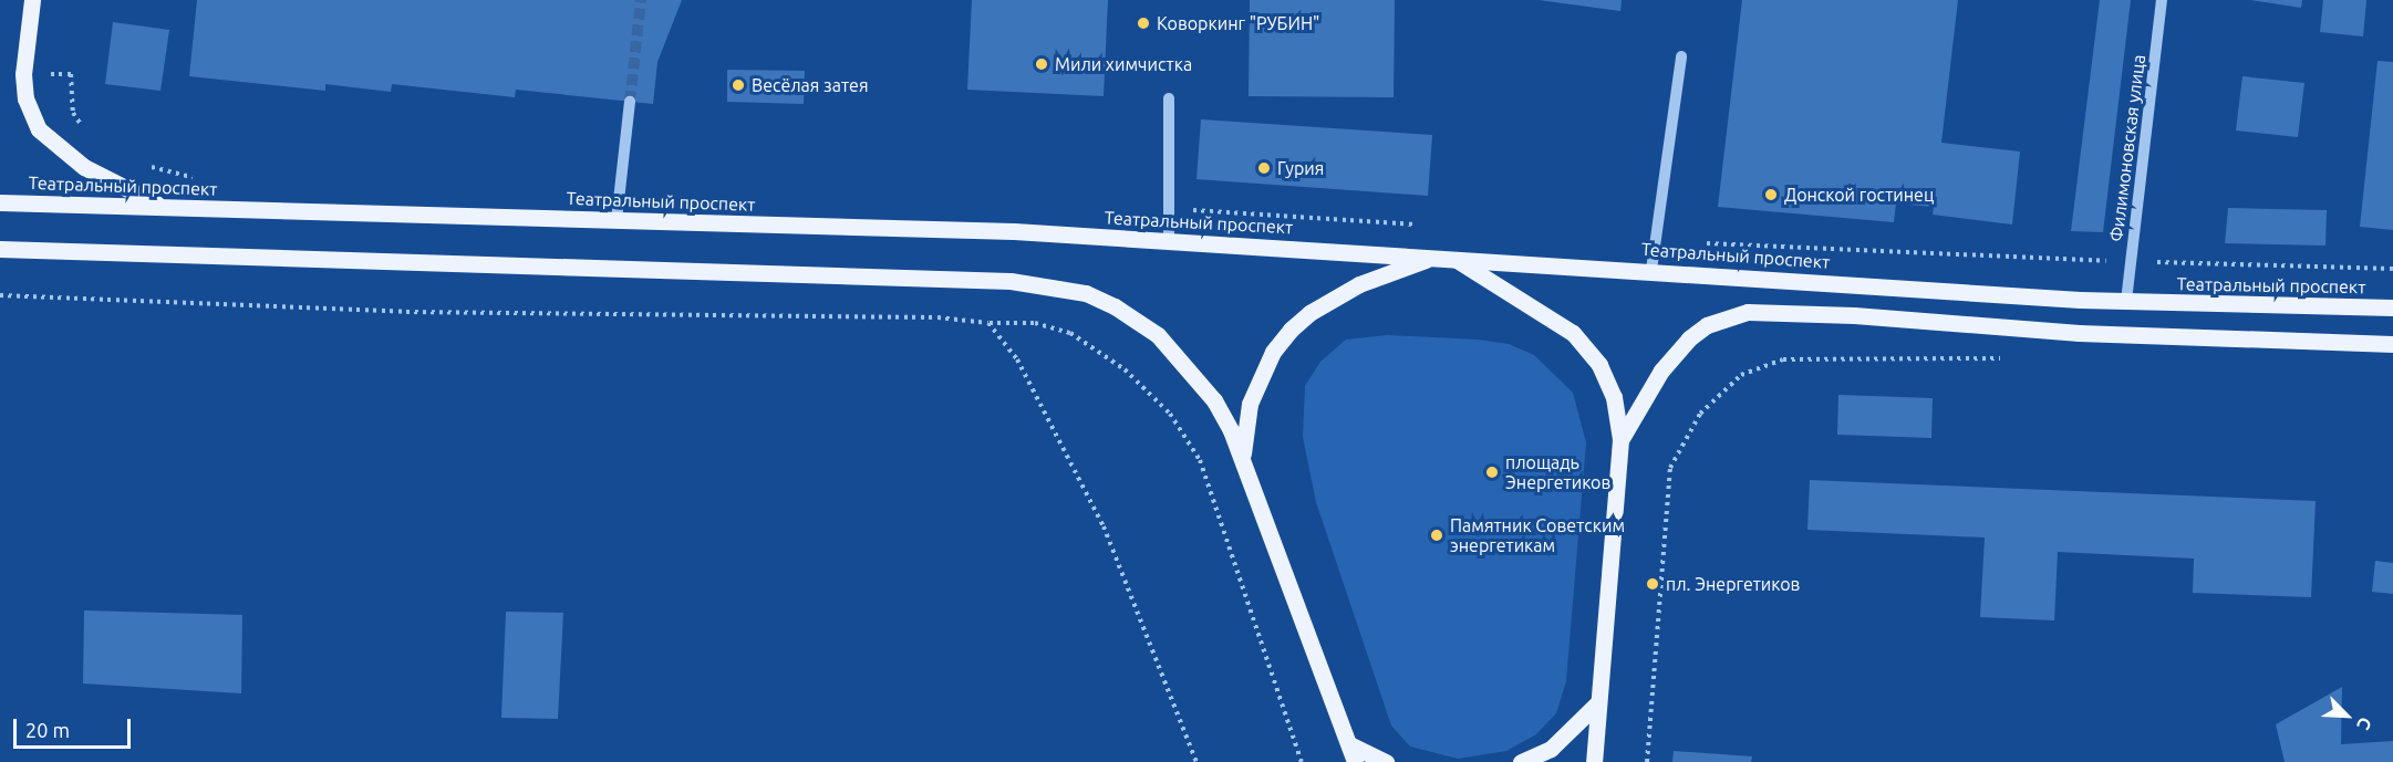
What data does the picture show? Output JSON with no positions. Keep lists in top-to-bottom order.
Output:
{
  "streets": {
    "main road": ["Театральный проспект"],
    "street": ["Филимоновская улица"]
  },
  "crossings": [
    ["Филимоновская улица", "Театральный проспект"]
  ],
  "places": [
    "Коворкинг \"РУБИН\"",
    "Мили химчистка",
    "Весёлая затея",
    "Гурия",
    "Донской гостинец",
    "площадь Энергетиков",
    "Памятник Советским энергетикам",
    "пл. Энергетиков"
  ],
  "scale_bar": "20 m",
  "north": "bottom right"
}
